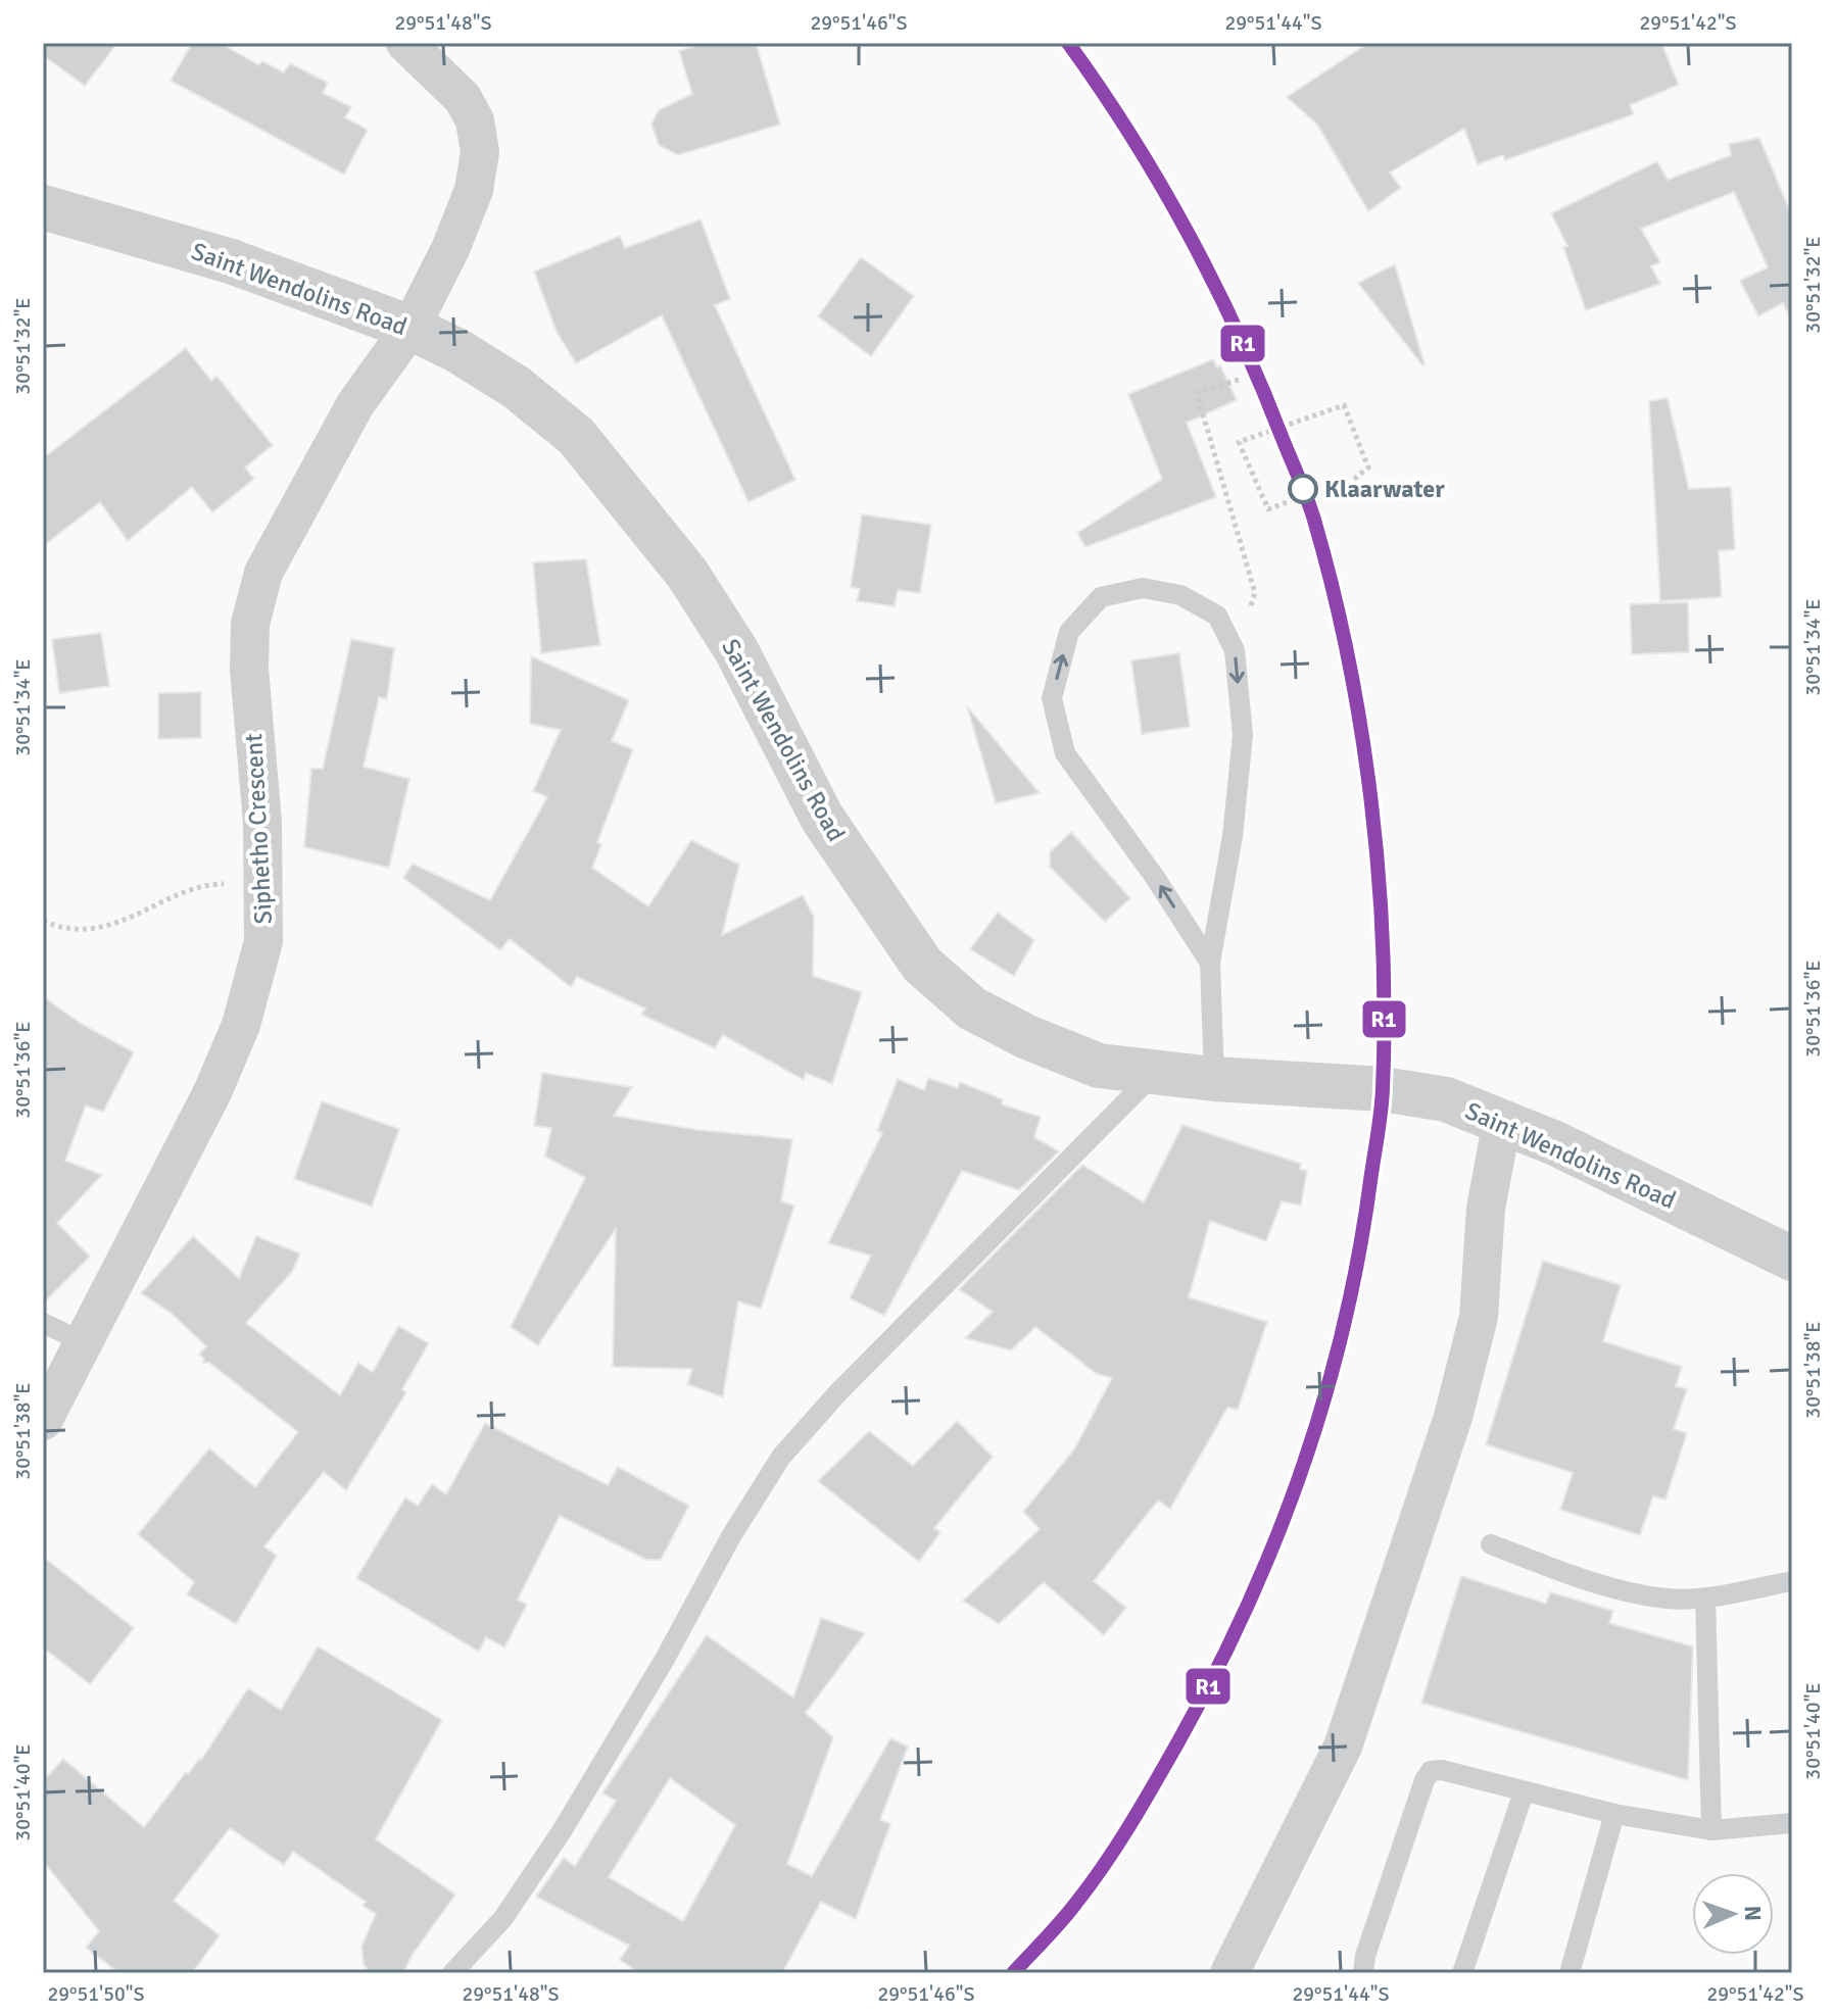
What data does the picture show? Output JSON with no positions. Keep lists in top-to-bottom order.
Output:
{
  "streets": {
    "street": ["Saint Wendolins Road", "Siphetho Crescent"]
  },
  "crossings": [
    ["Saint Wendolins Road", "Siphetho Crescent"]
  ],
  "places": ["Klaarwater"],
  "lines": ["transit line R1"],
  "north": "right",
  "coordinates": [
    "29°51'48\"S",
    "29°51'46\"S",
    "29°51'44\"S",
    "29°51'42\"S",
    "30°51'32\"E",
    "30°51'34\"E",
    "30°51'36\"E",
    "30°51'38\"E",
    "30°51'40\"E",
    "29°51'50\"S"
  ]
}
